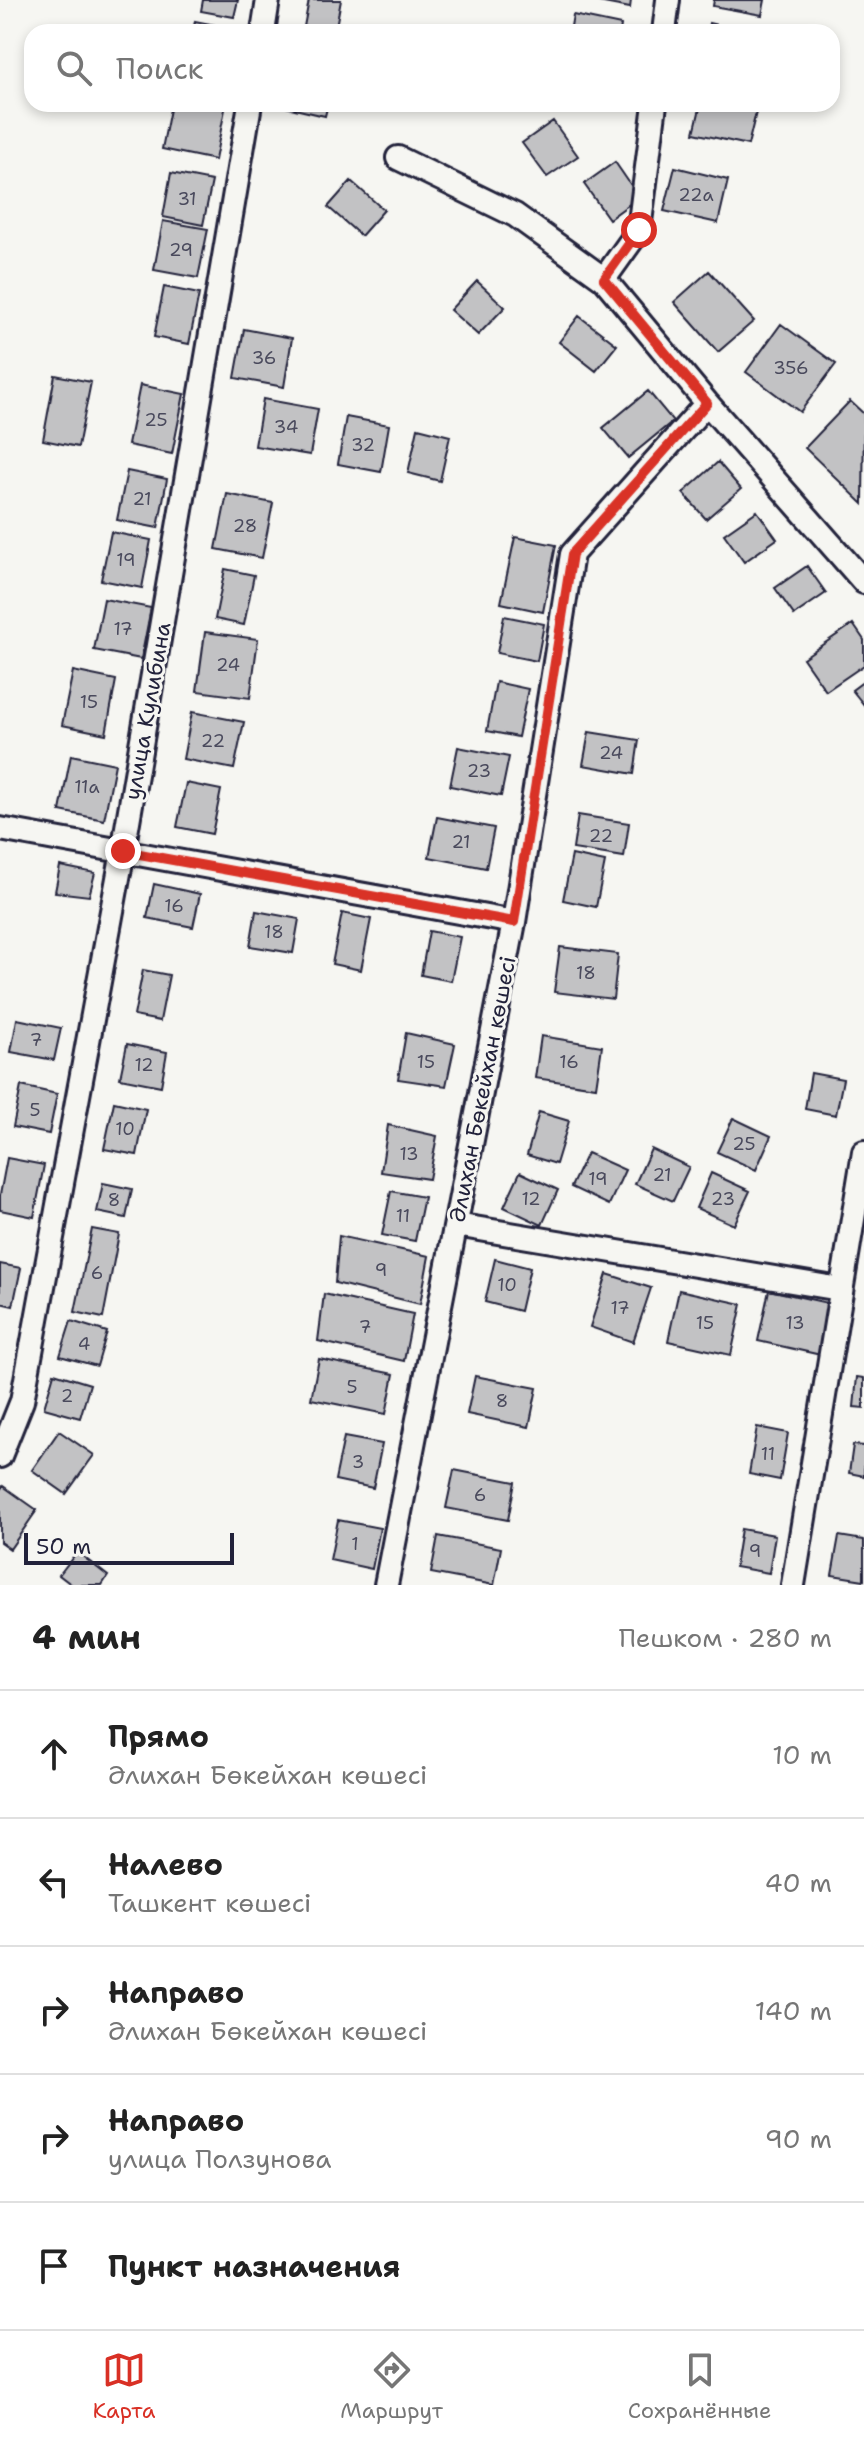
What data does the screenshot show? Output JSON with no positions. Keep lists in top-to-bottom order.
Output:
{
  "streets": {
    "street": ["улица Кулибина", "Әлихан Бөкейхан көшесі"]
  },
  "house_numbers": [
    "22а",
    "31",
    "29",
    "36",
    "356",
    "25",
    "34",
    "32",
    "21",
    "28",
    "19",
    "17",
    "24",
    "15",
    "22",
    "24",
    "23",
    "11а",
    "22",
    "21",
    "16",
    "18",
    "18",
    "7",
    "15",
    "16",
    "12",
    "5",
    "10",
    "25",
    "13",
    "21",
    "19",
    "12",
    "23",
    "8",
    "11",
    "9",
    "6",
    "10",
    "17",
    "15",
    "13",
    "7",
    "4",
    "5",
    "2",
    "8",
    "11",
    "3",
    "6",
    "1",
    "9"
  ],
  "scale_bar": "50 m",
  "page": {
    "search": "Поиск",
    "scale": "50 m",
    "heading": ["4 мин", "Пешком · 280 m"],
    "list": [
      ["Прямо", "Әлихан Бөкейхан көшесі", "10 m"],
      ["Налево", "Ташкент көшесі", "40 m"],
      ["Направо", "Әлихан Бөкейхан көшесі", "140 m"],
      ["Направо", "улица Ползунова", "90 m"],
      "Пункт назначения"
    ],
    "nav": ["Карта", "Маршрут", "Сохранённые"]
  }
}
